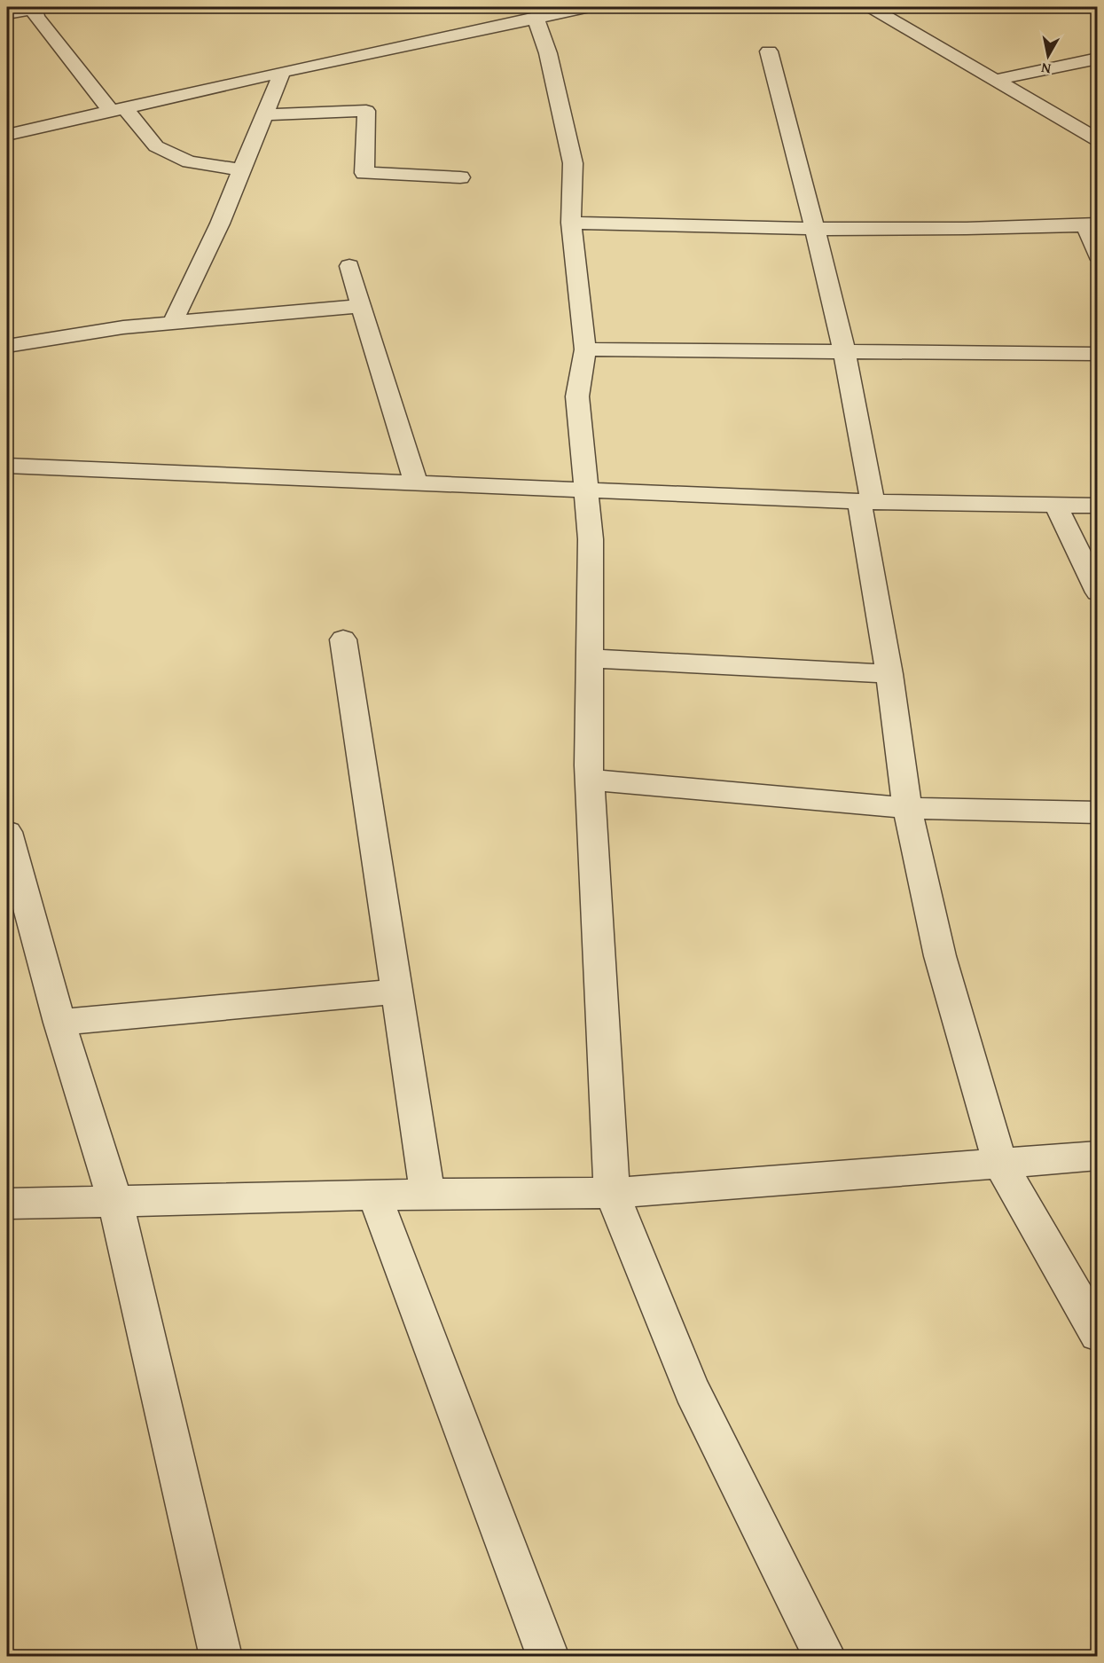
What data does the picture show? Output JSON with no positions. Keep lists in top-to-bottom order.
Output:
{
  "north": "bottom"
}
